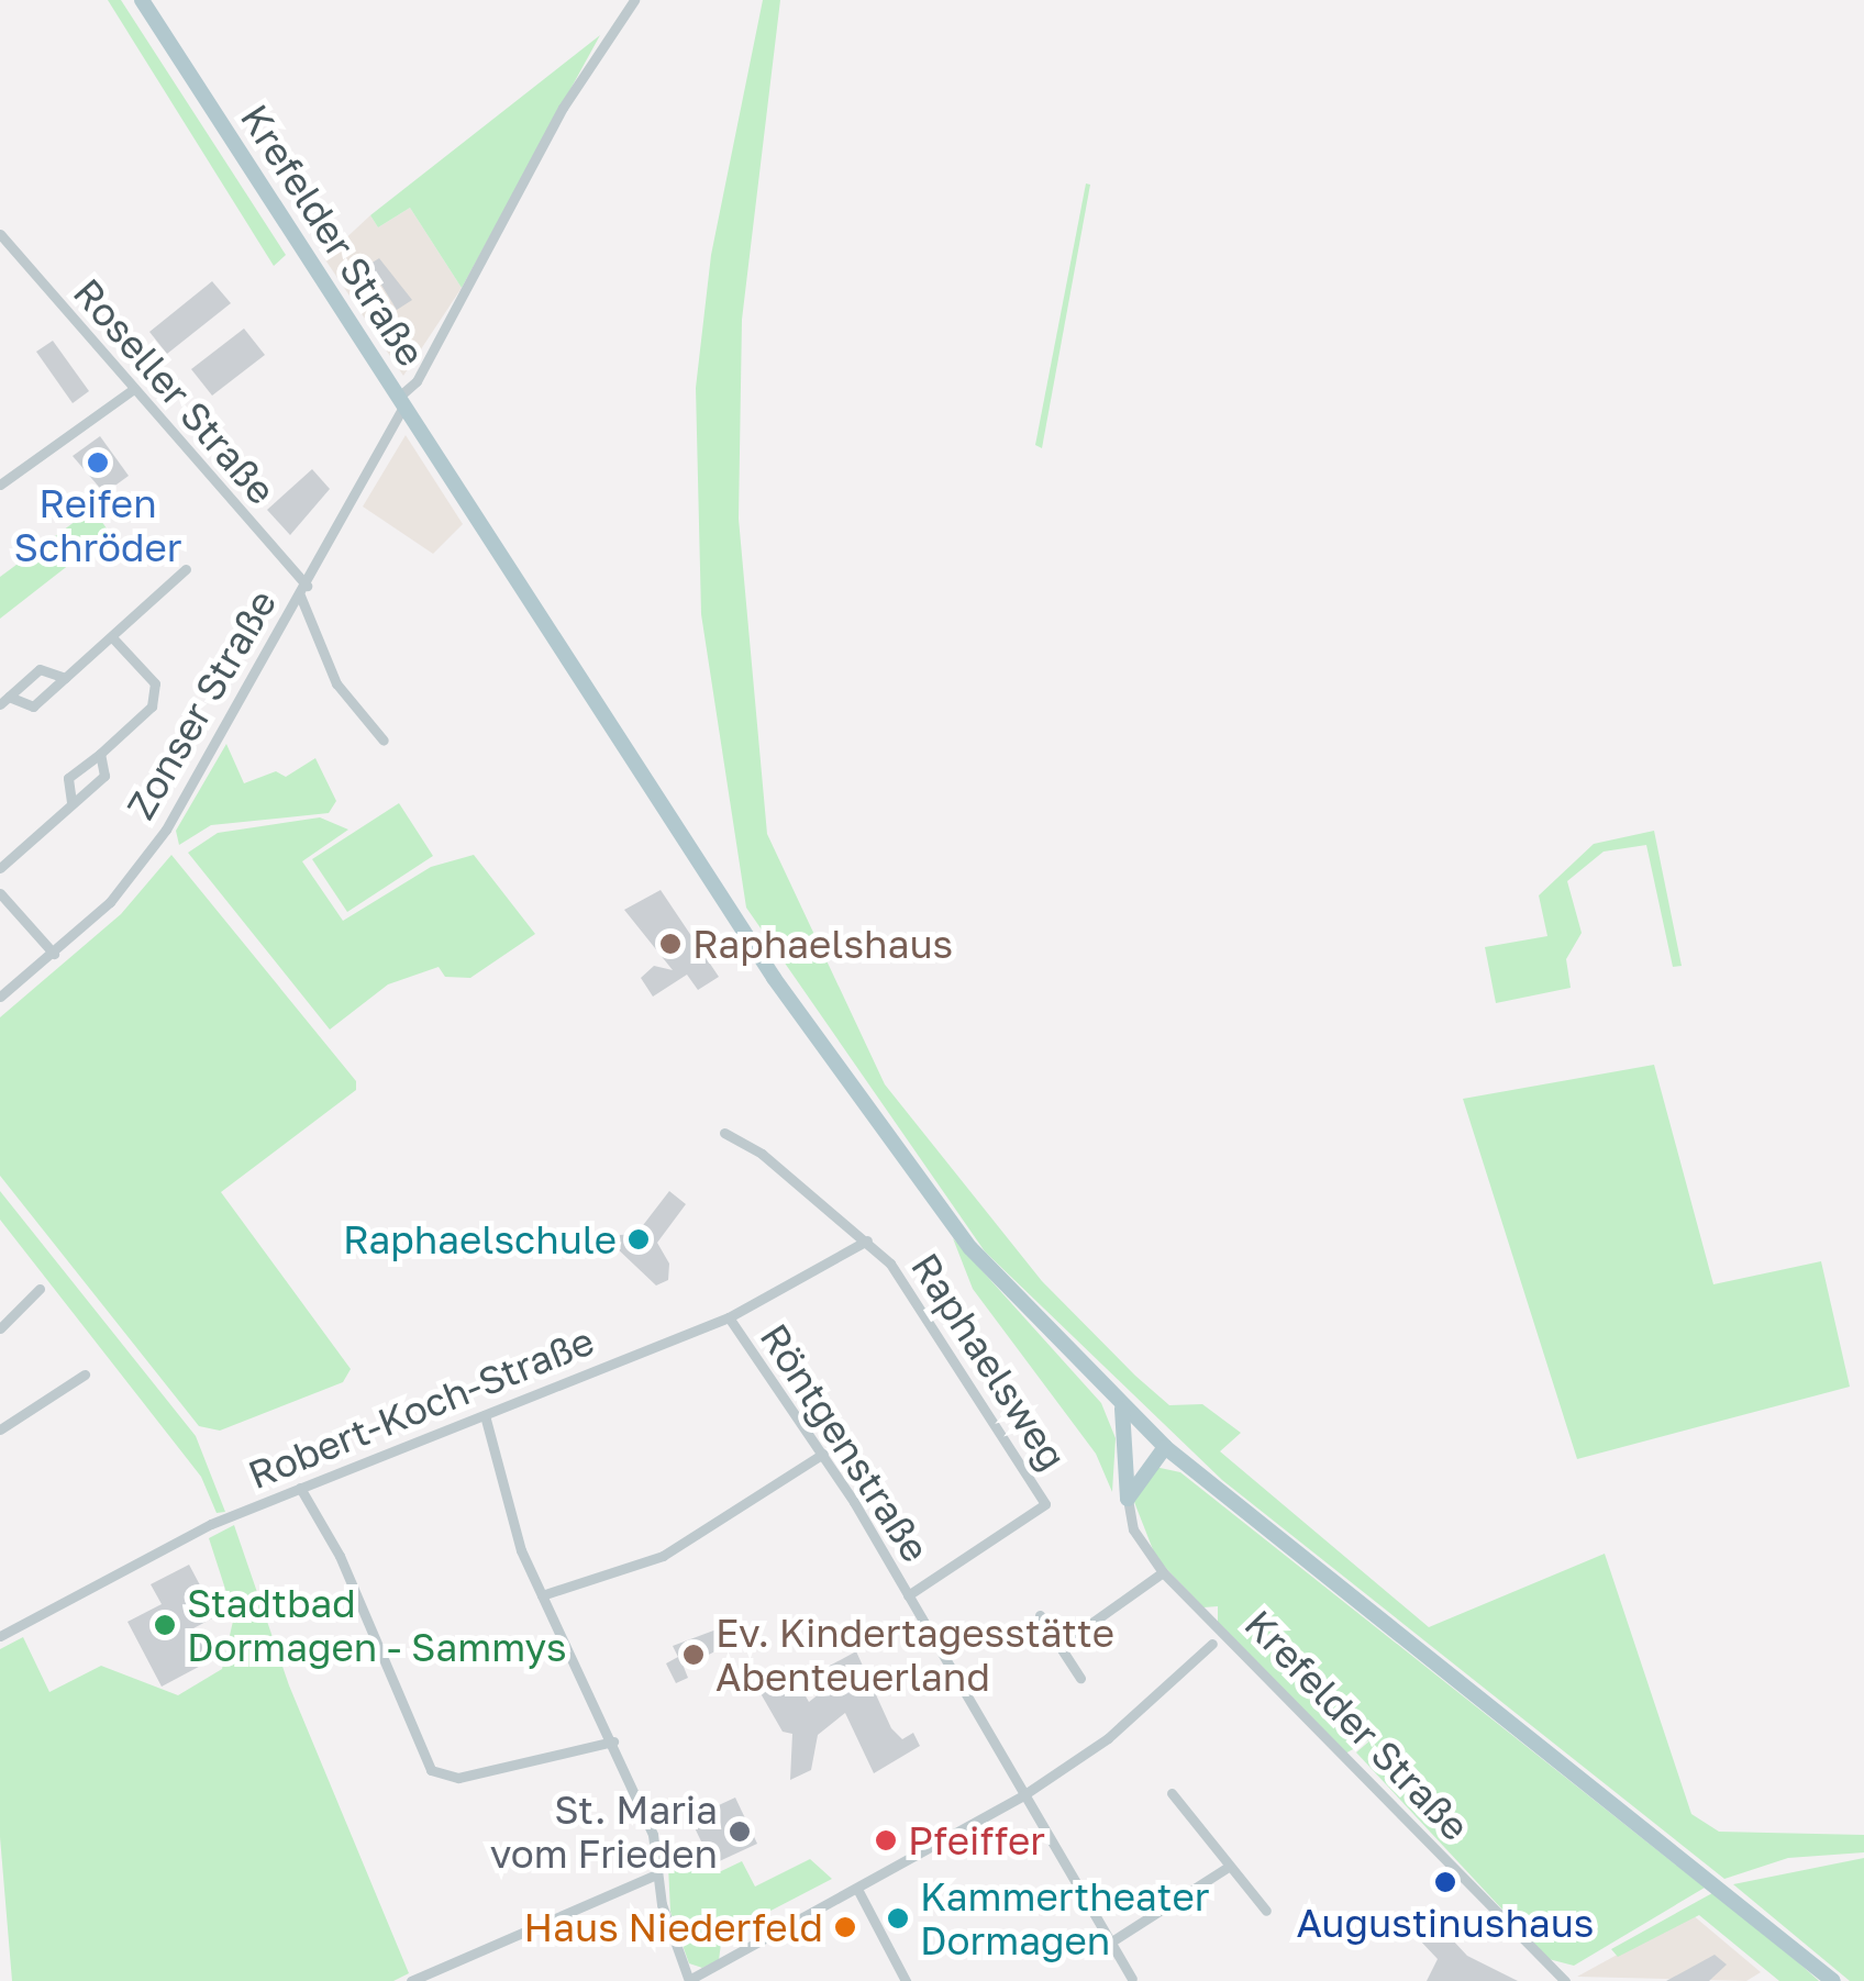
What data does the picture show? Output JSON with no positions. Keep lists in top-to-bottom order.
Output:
{
  "streets": {
    "main road": ["Krefelder Straße"],
    "street": [
      "Roseller Straße",
      "Zonser Straße",
      "Raphaelsweg",
      "Robert-Koch-Straße",
      "Röntgenstraße"
    ]
  },
  "crossings": [
    ["Krefelder Straße", "Zonser Straße"],
    ["Roseller Straße", "Zonser Straße"],
    ["Raphaelsweg", "Robert-Koch-Straße"],
    ["Raphaelsweg", "Röntgenstraße"],
    ["Robert-Koch-Straße", "Röntgenstraße"]
  ],
  "places": [
    "Reifen Schröder",
    "Raphaelshaus",
    "Raphaelschule",
    "Stadtbad Dormagen - Sammys",
    "Ev. Kindertagesstätte Abenteuerland",
    "St. Maria vom Frieden",
    "Pfeiffer",
    "Augustinushaus",
    "Kammertheater Dormagen",
    "Haus Niederfeld"
  ]
}
